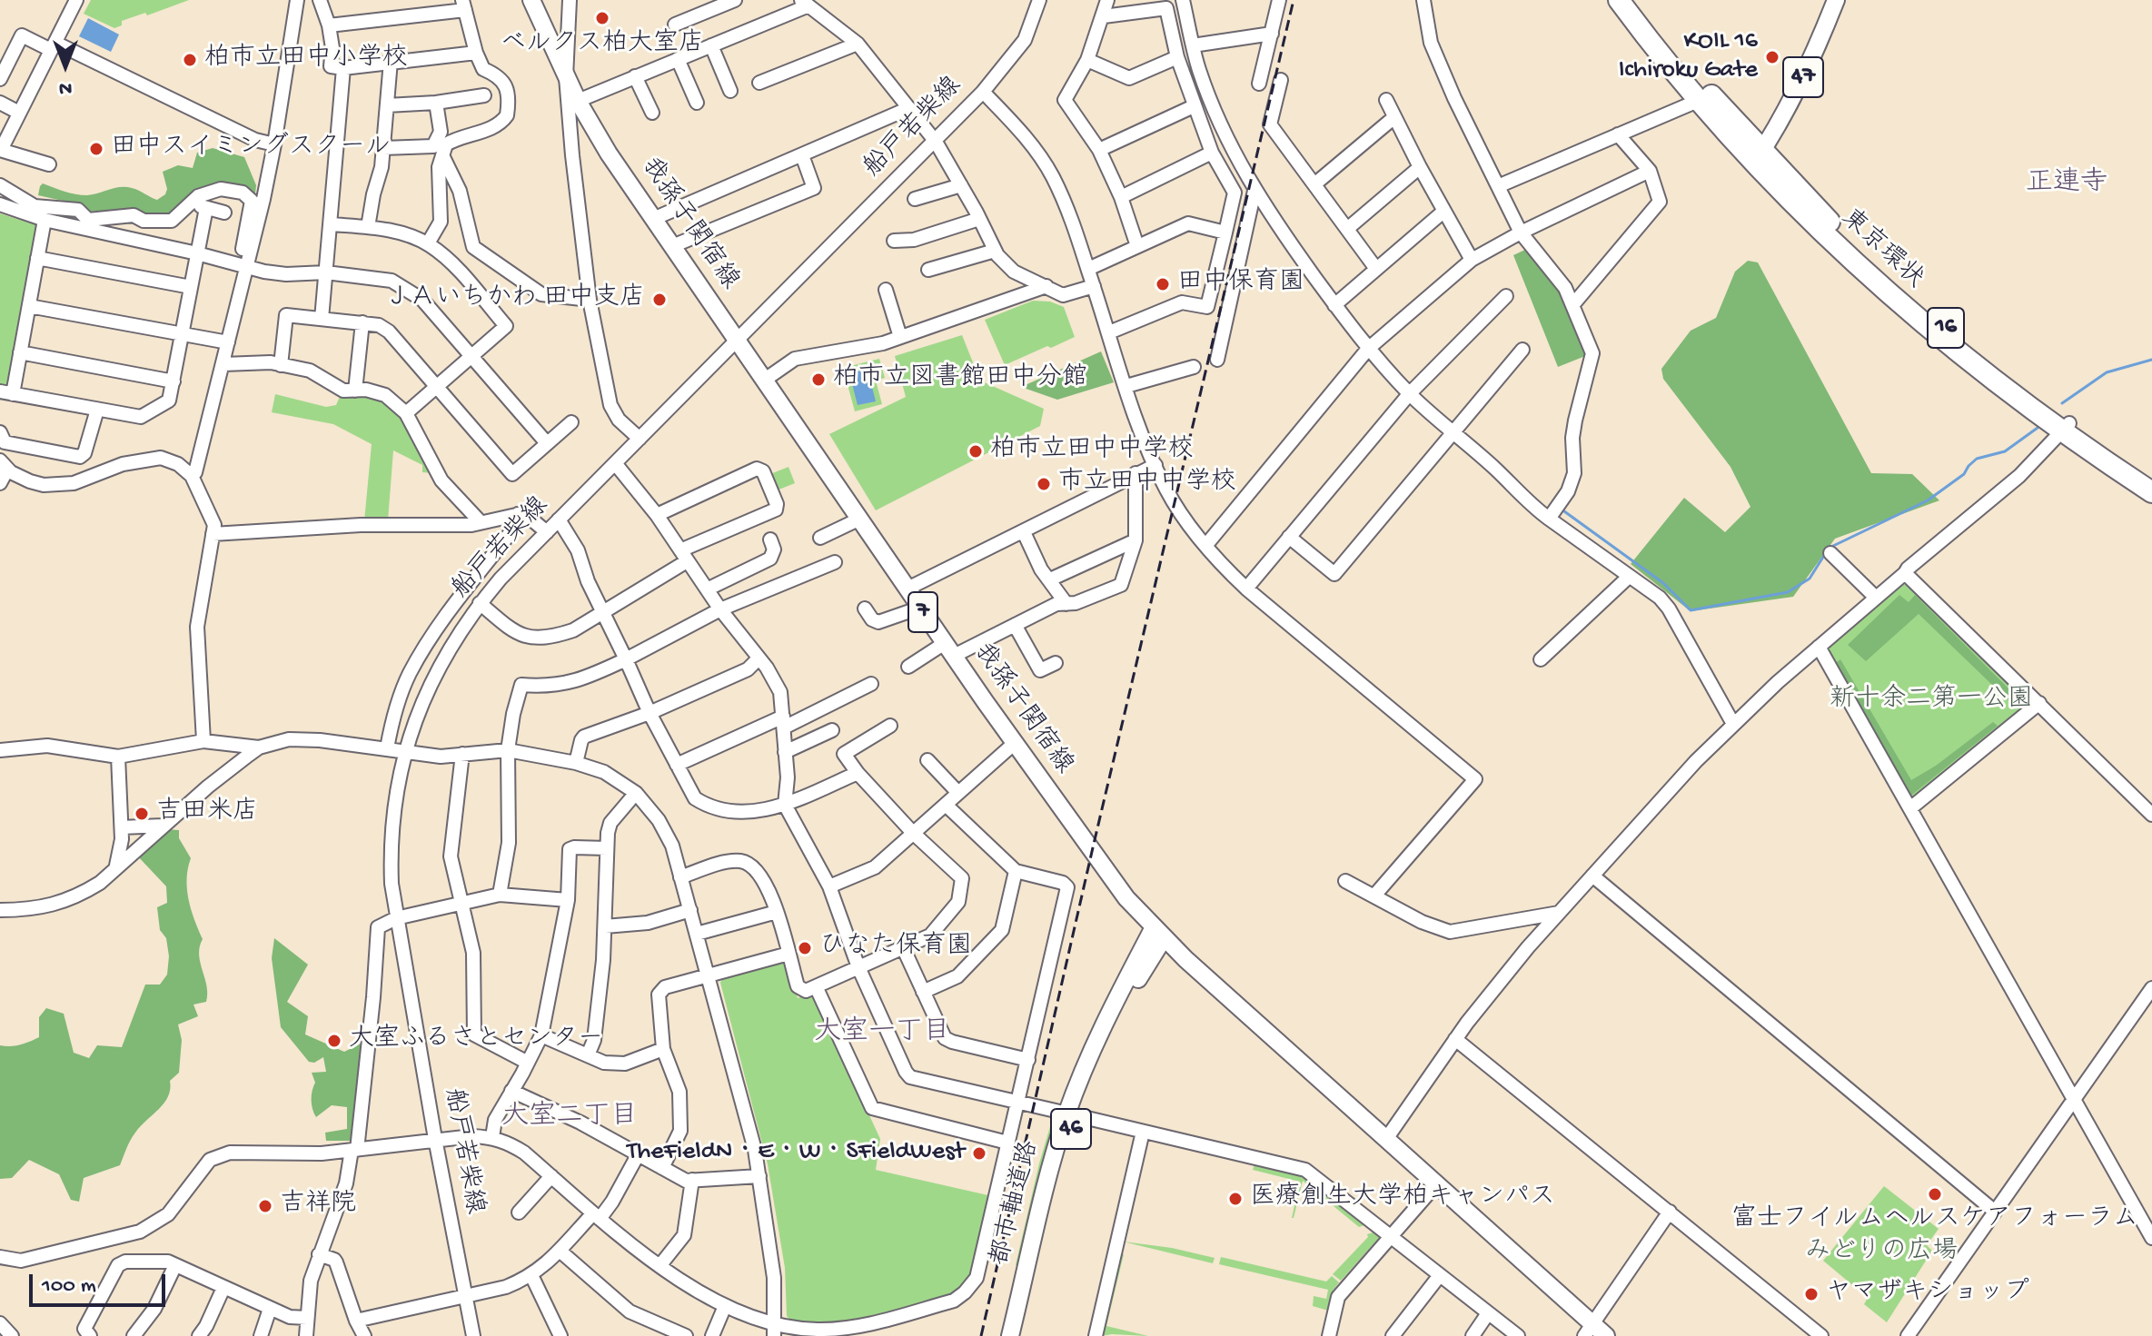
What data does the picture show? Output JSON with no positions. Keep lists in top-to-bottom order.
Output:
{
  "streets": {
    "highway": ["東京環状", "16"],
    "main road": [
      "47",
      "我孫子関宿線",
      "7",
      "46",
      "都市軸道路"
    ],
    "street": ["船戸若柴線"]
  },
  "crossings": [
    ["47", "東京環状"],
    ["船戸若柴線", "我孫子関宿線"],
    ["我孫子関宿線", "都市軸道路"]
  ],
  "districts": ["正連寺", "大室一丁目", "大室二丁目"],
  "parks": ["新十余二第一公園", "みどりの広場"],
  "places": [
    "ベルクス柏大室店",
    "KOIL 16 Ichiroku Gate",
    "柏市立田中小学校",
    "田中スイミングスクール",
    "田中保育園",
    "ＪＡいちかわ 田中支店",
    "柏市立図書館田中分館",
    "柏市立田中中学校",
    "市立田中中学校",
    "吉田米店",
    "ひなた保育園",
    "大室ふるさとセンター",
    "TheFieldN・E・W・SFieldWest",
    "富士フイルムヘルスケアフォーラム",
    "医療創生大学柏キャンパス",
    "吉祥院",
    "ヤマザキショップ"
  ],
  "scale_bar": "100 m",
  "north": "bottom"
}
